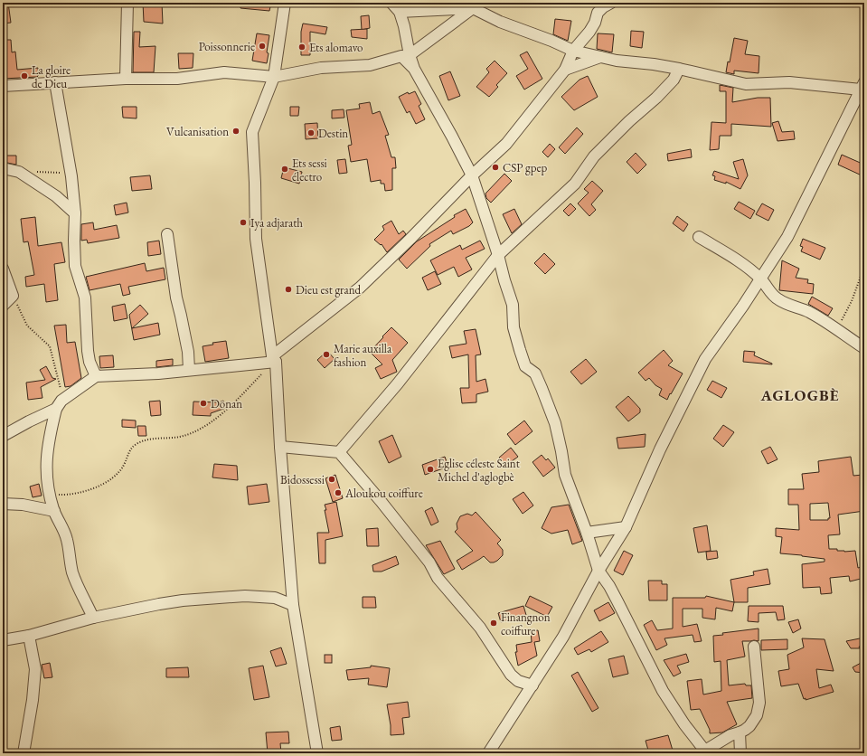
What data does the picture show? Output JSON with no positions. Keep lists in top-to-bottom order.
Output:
{
  "districts": ["AGLOGBÈ"],
  "places": [
    "Poissonnerie",
    "Ets alomavo",
    "La gloire de Dieu",
    "Vulcanisation",
    "Destin",
    "CSP gpep",
    "Ets sessi électro",
    "Iya adjarath",
    "Dieu est grand",
    "Marie auxilla fashion",
    "Donan",
    "Eglise céleste Saint Michel d'aglogbè",
    "Bidossessi",
    "Aloukou coiffure",
    "Finangnon coiffure"
  ]
}
